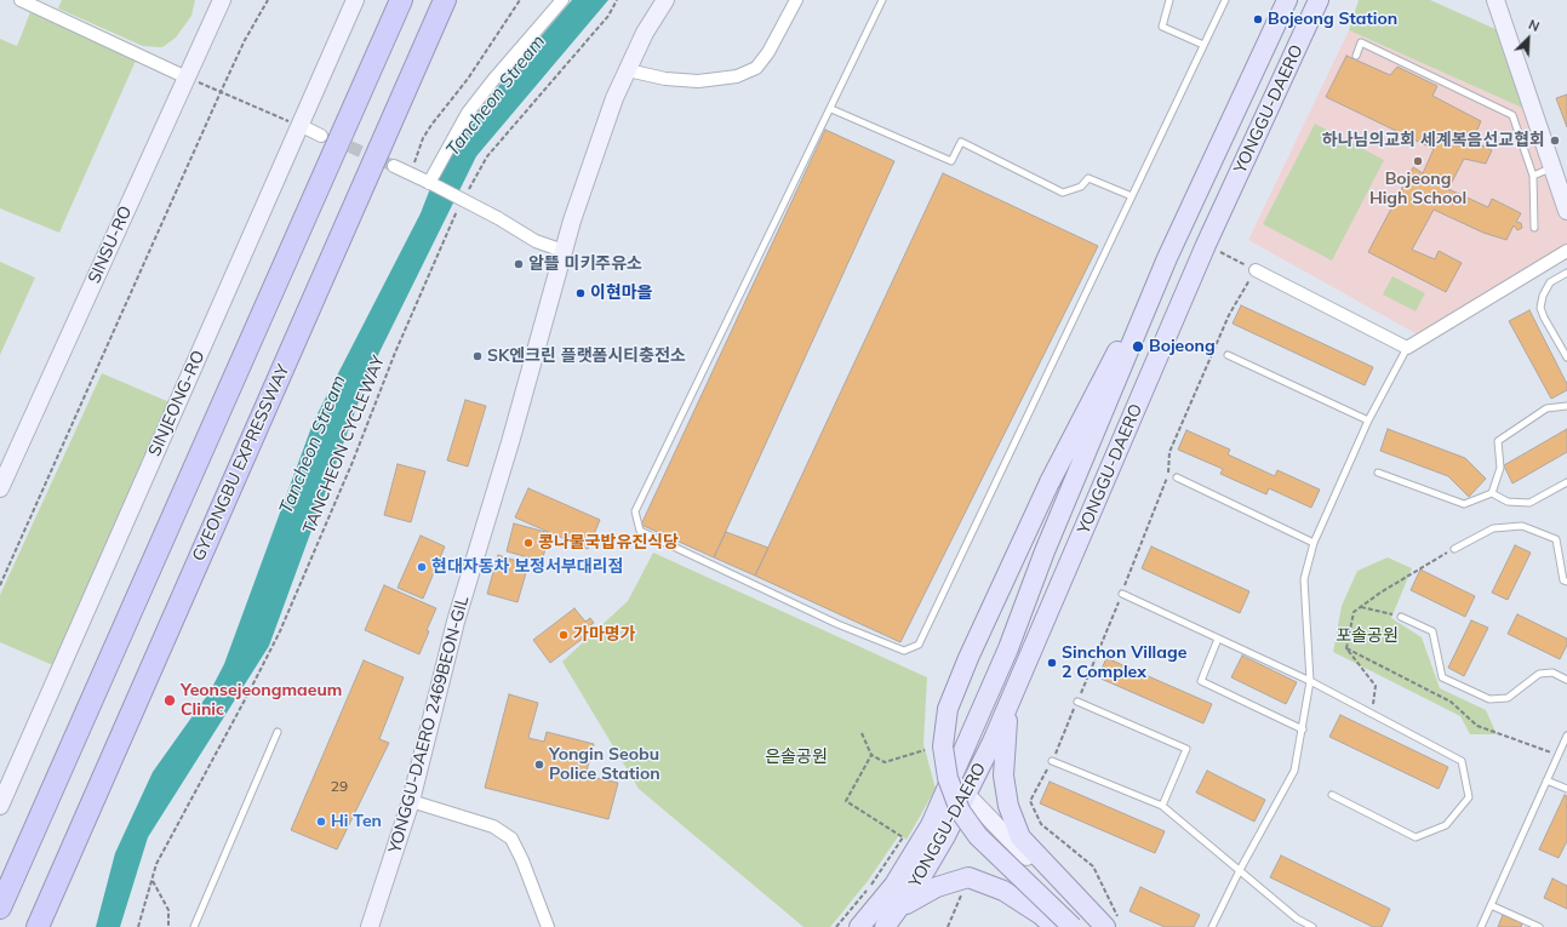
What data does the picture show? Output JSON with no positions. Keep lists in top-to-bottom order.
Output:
{
  "streets": {
    "highway": ["GYEONGBU EXPRESSWAY"],
    "main road": ["YONGGU-DAERO"],
    "street": ["SINSU-RO", "SINJEONG-RO", "YONGGU-DAERO 2469BEON-GIL"],
    "path": ["TANCHEON CYCLEWAY"]
  },
  "water": ["Tancheon Stream"],
  "parks": ["포솔공원", "은솔공원"],
  "places": [
    "Bojeong Station",
    "하나님의교회 세계복음선교협회",
    "Bojeong High School",
    "알뜰 미키주유소",
    "이현마을",
    "Bojeong",
    "SK엔크린 플랫폼시티충전소",
    "콩나물국밥유진식당",
    "현대자동차 보정서부대리점",
    "가마명가",
    "Sinchon Village 2 Complex",
    "Yeonsejeongmaeum Clinic",
    "Yongin Seobu Police Station",
    "Hi Ten"
  ],
  "house_numbers": ["29"],
  "north": "top right"
}
